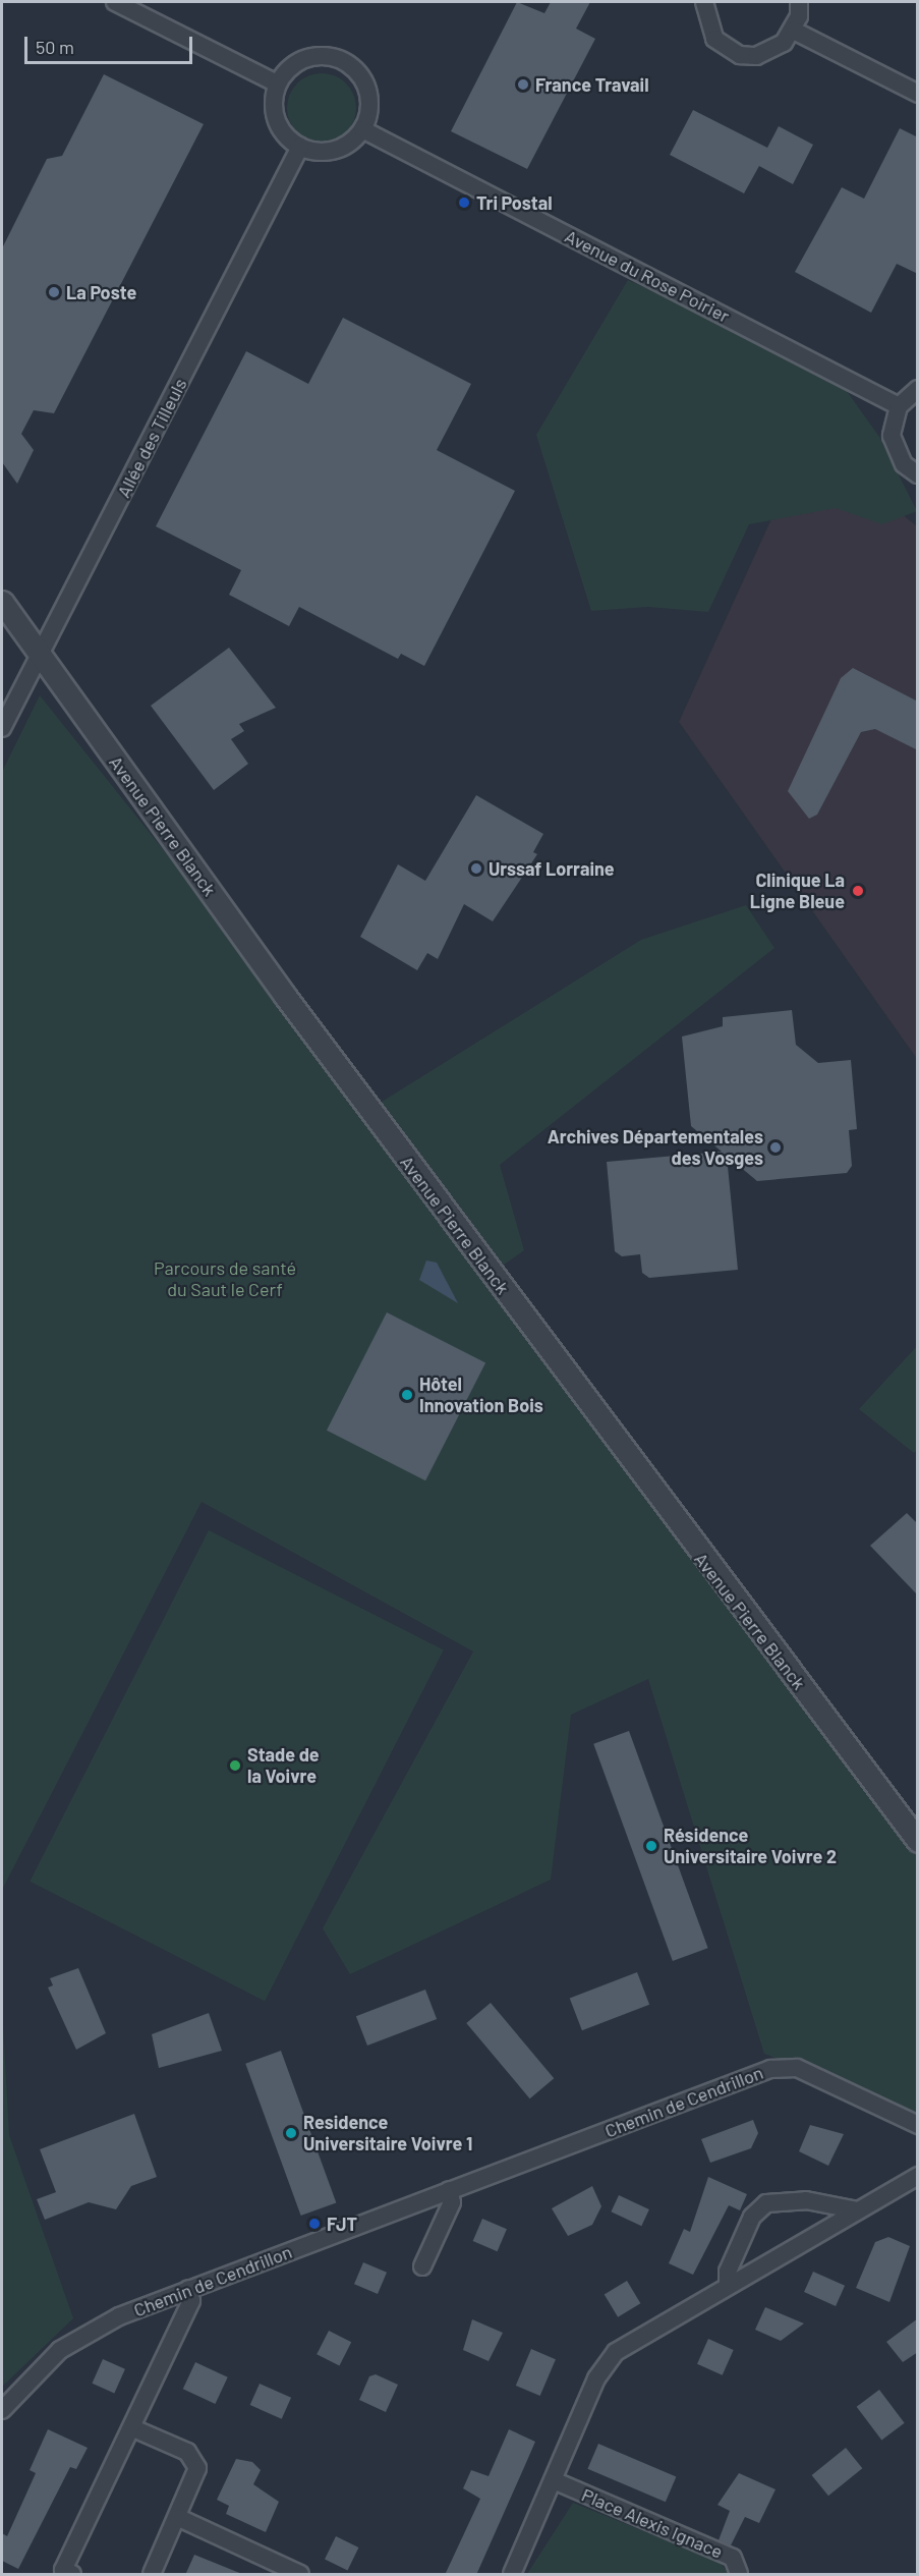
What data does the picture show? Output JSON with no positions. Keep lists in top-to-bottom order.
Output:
{
  "streets": {
    "street": [
      "Avenue du Rose Poirier",
      "Allée des Tilleuls",
      "Avenue Pierre Blanck",
      "Chemin de Cendrillon",
      "Place Alexis Ignace"
    ]
  },
  "crossings": [
    ["Avenue du Rose Poirier", "Allée des Tilleuls"],
    ["Allée des Tilleuls", "Avenue Pierre Blanck"]
  ],
  "parks": ["Parcours de santé du Saut le Cerf"],
  "places": [
    "France Travail",
    "Tri Postal",
    "La Poste",
    "Urssaf Lorraine",
    "Clinique La Ligne Bleue",
    "Archives Départementales des Vosges",
    "Hôtel Innovation Bois",
    "Stade de la Voivre",
    "Résidence Universitaire Voivre 2",
    "Residence Universitaire Voivre 1",
    "FJT"
  ],
  "scale_bar": "50 m"
}
